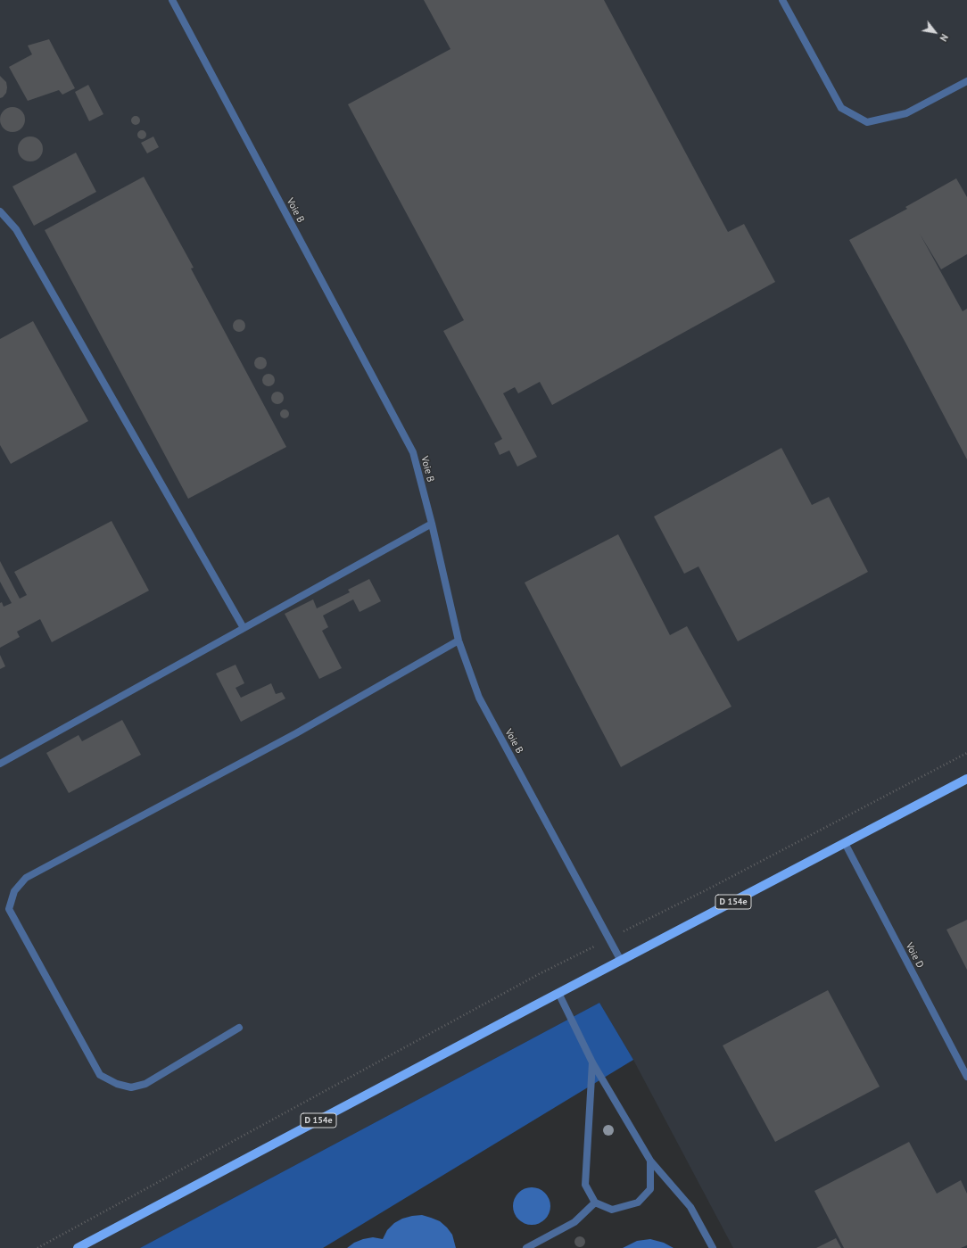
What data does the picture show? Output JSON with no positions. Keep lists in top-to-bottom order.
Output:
{
  "streets": {
    "main road": ["D 154e"],
    "lane": ["Voie B", "Voie D"]
  },
  "crossings": [
    ["Voie B", "D 154e"],
    ["D 154e", "Voie D"]
  ],
  "north": "bottom right"
}
